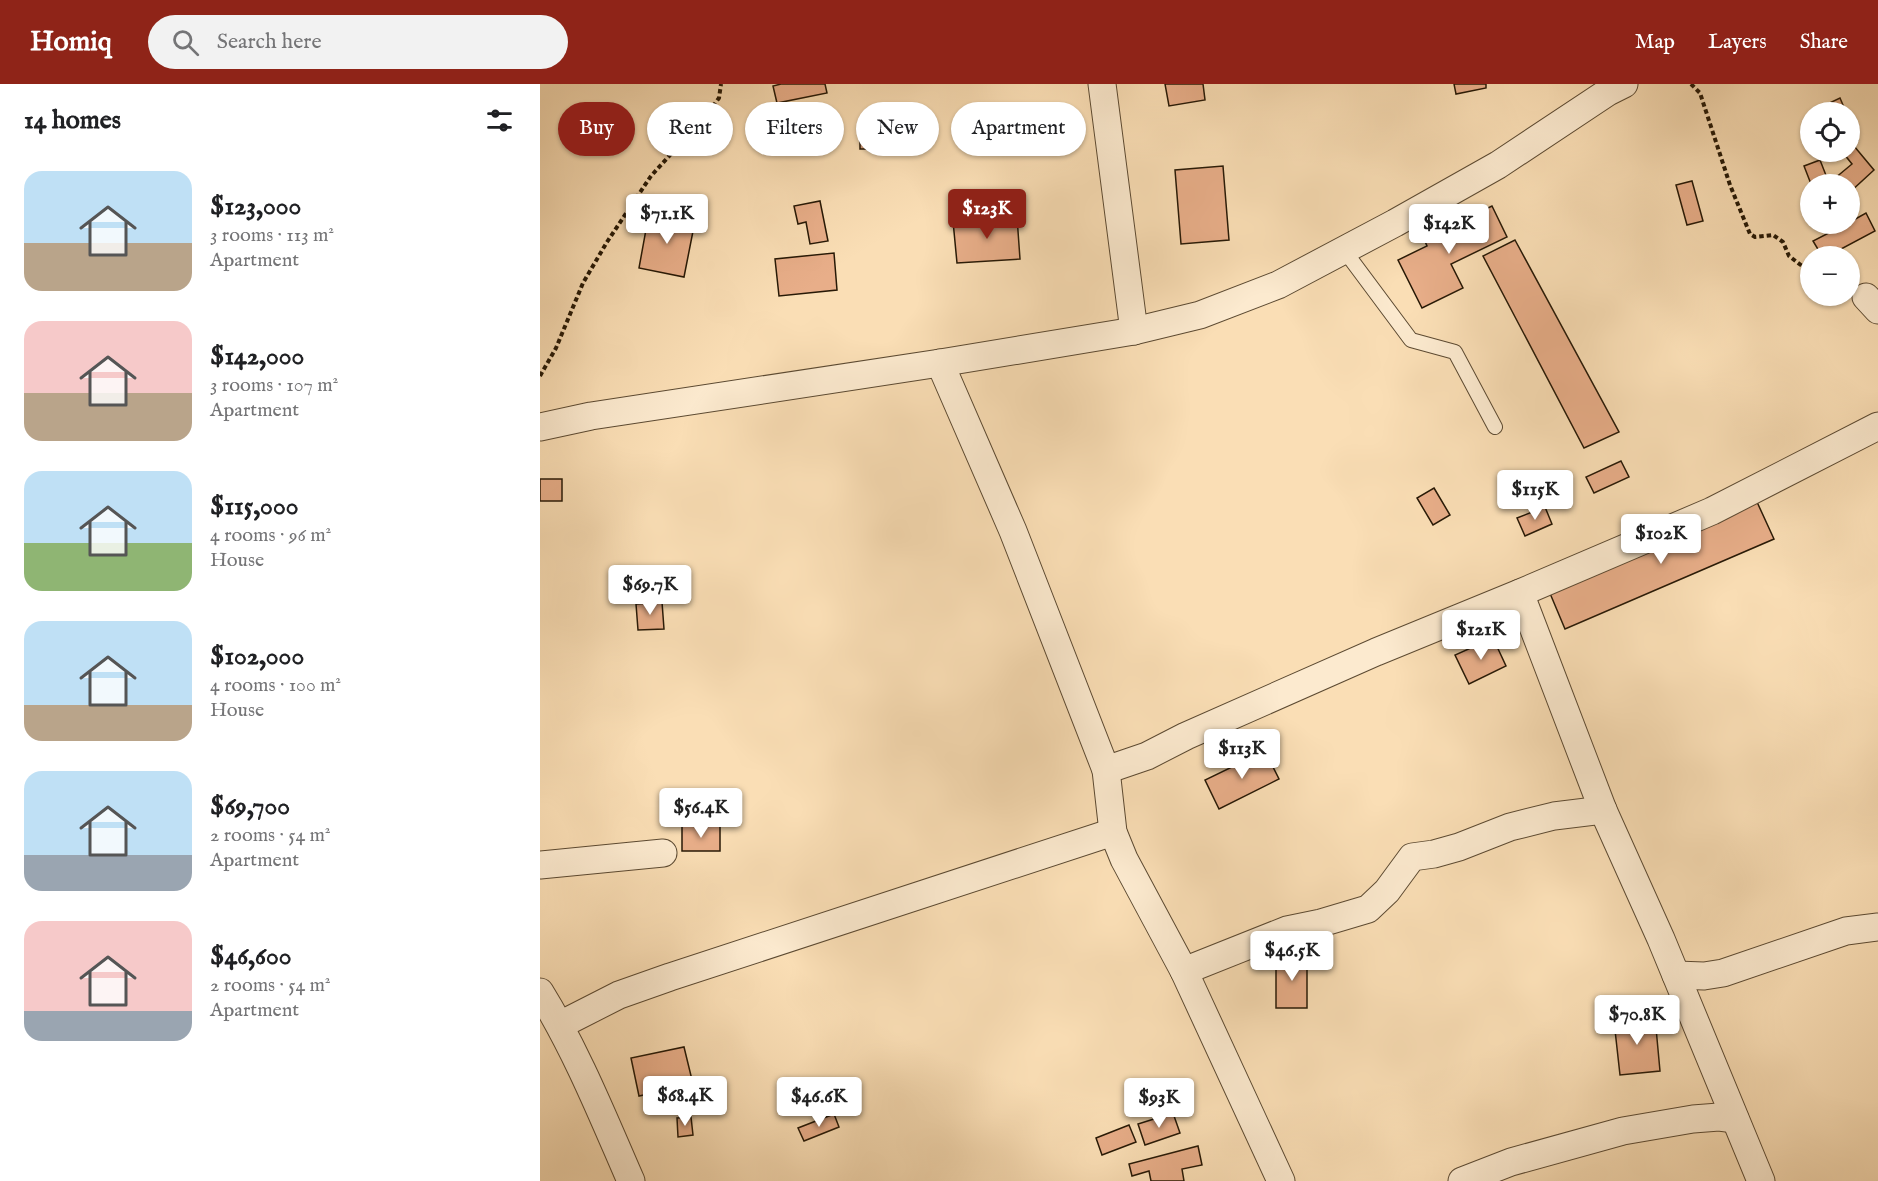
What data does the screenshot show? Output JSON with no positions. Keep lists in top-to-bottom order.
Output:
{
  "page": {
    "header": "Homiq",
    "search": "Search here",
    "nav": ["Map", "Layers", "Share"],
    "heading": "14 homes",
    "map_buttons": ["+", "−"],
    "chip": [
      "Buy",
      "Rent",
      "Filters",
      "New",
      "Apartment"
    ],
    "list": [
      {
        "name": "$123,000",
        "note": "3 rooms · 113 m² · Apartment"
      },
      {
        "name": "$142,000",
        "note": "3 rooms · 107 m² · Apartment"
      },
      {
        "name": "$115,000",
        "note": "4 rooms · 96 m² · House"
      },
      {
        "name": "$102,000",
        "note": "4 rooms · 100 m² · House"
      },
      {
        "name": "$69,700",
        "note": "2 rooms · 54 m² · Apartment"
      },
      {
        "name": "$46,600",
        "note": "2 rooms · 54 m² · Apartment"
      }
    ],
    "price": [
      "$123K",
      "$71.1K",
      "$142K",
      "$115K",
      "$102K",
      "$69.7K",
      "$121K",
      "$113K",
      "$56.4K",
      "$46.5K",
      "$70.8K",
      "$68.4K",
      "$46.6K",
      "$93K"
    ]
  }
}
